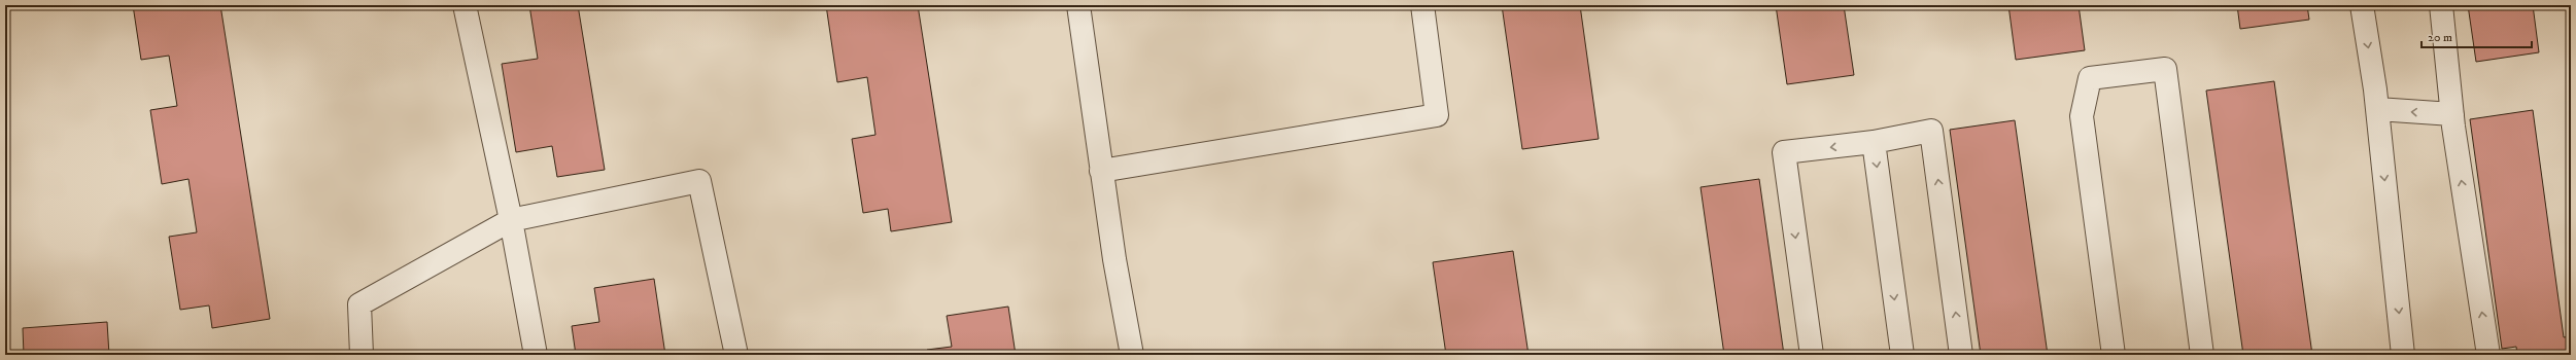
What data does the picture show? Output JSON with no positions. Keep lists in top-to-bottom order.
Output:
{
  "scale_bar": "20 m"
}
